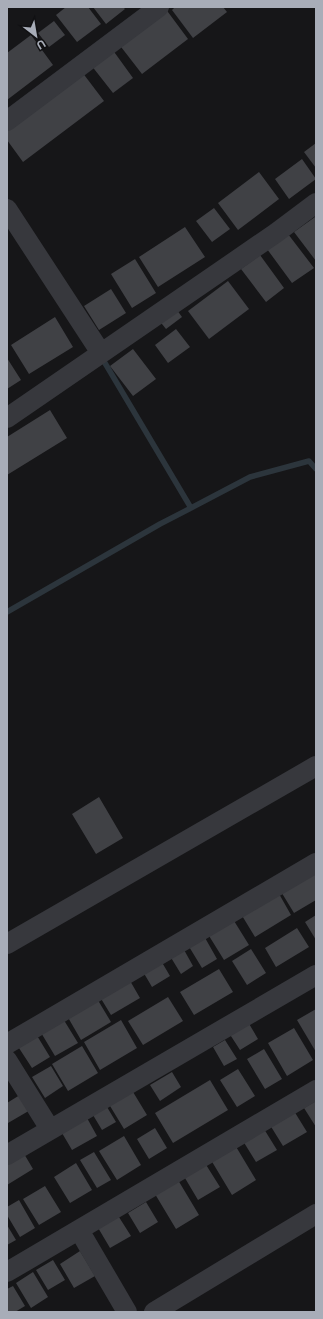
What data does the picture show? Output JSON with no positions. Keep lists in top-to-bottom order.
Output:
{
  "north": "bottom right"
}
